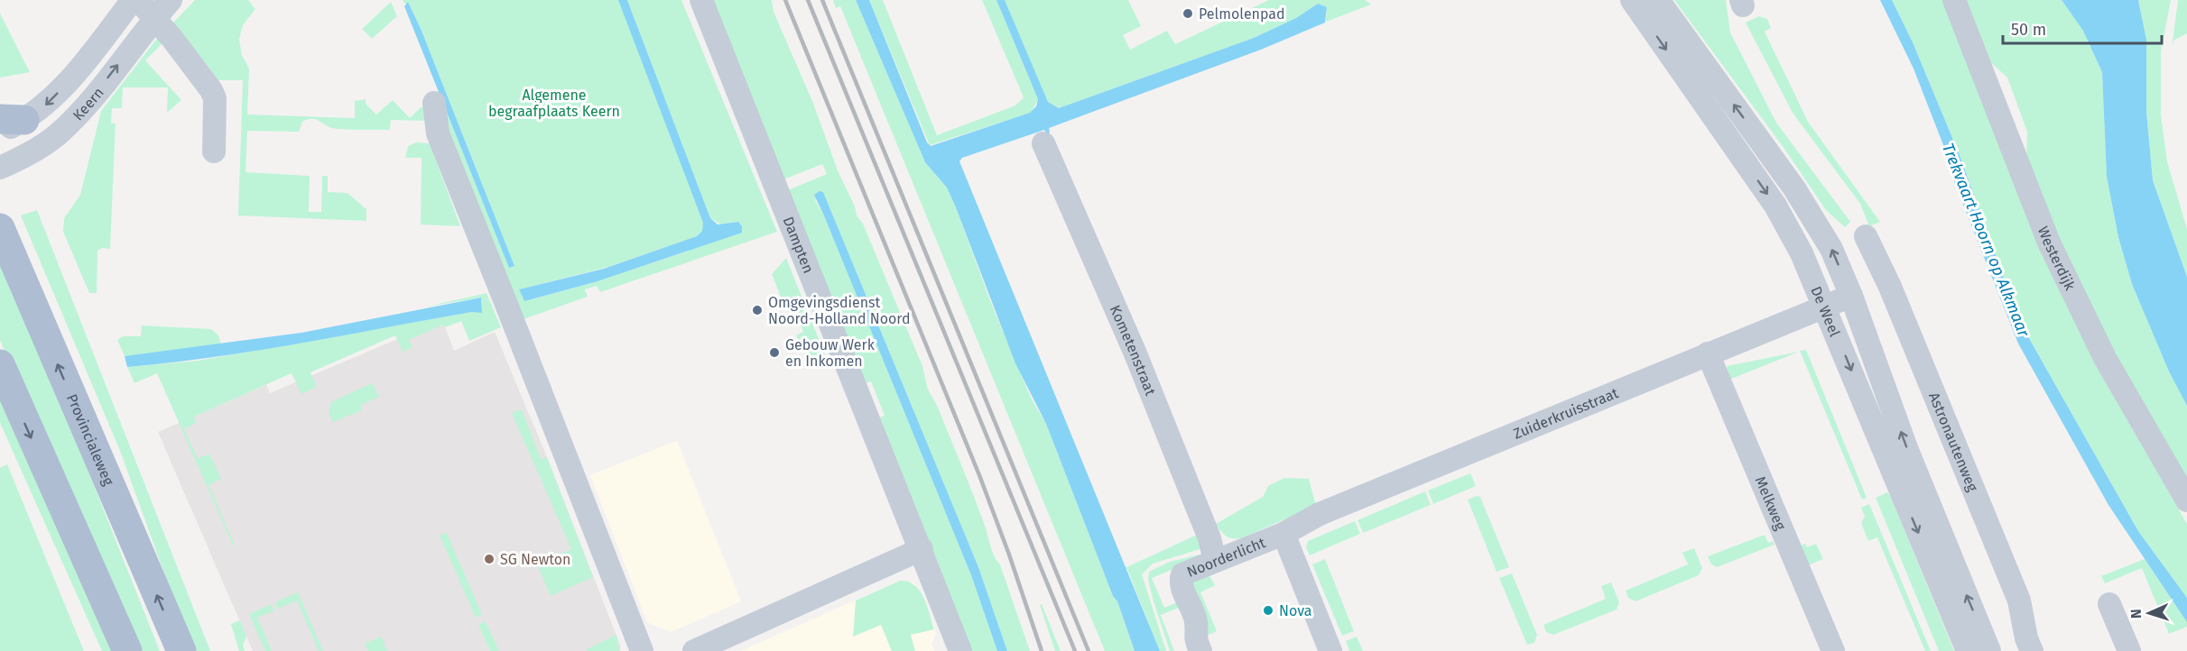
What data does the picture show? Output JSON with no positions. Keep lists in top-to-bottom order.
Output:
{
  "streets": {
    "main road": ["Provincialeweg"],
    "street": [
      "Keern",
      "Dampten",
      "Westerdijk",
      "De Weel",
      "Kometenstraat",
      "Zuiderkruisstraat",
      "Astronautenweg",
      "Melkweg",
      "Noorderlicht"
    ]
  },
  "crossings": [
    ["De Weel", "Zuiderkruisstraat"],
    ["Kometenstraat", "Noorderlicht"],
    ["Zuiderkruisstraat", "Melkweg"],
    ["Zuiderkruisstraat", "Noorderlicht"]
  ],
  "water": ["Trekvaart Hoorn op Alkmaar"],
  "parks": ["Algemene begraafplaats Keern"],
  "places": [
    "Pelmolenpad",
    "Omgevingsdienst Noord-Holland Noord",
    "Gebouw Werk en Inkomen",
    "SG Newton",
    "Nova"
  ],
  "scale_bar": "50 m",
  "north": "left"
}
